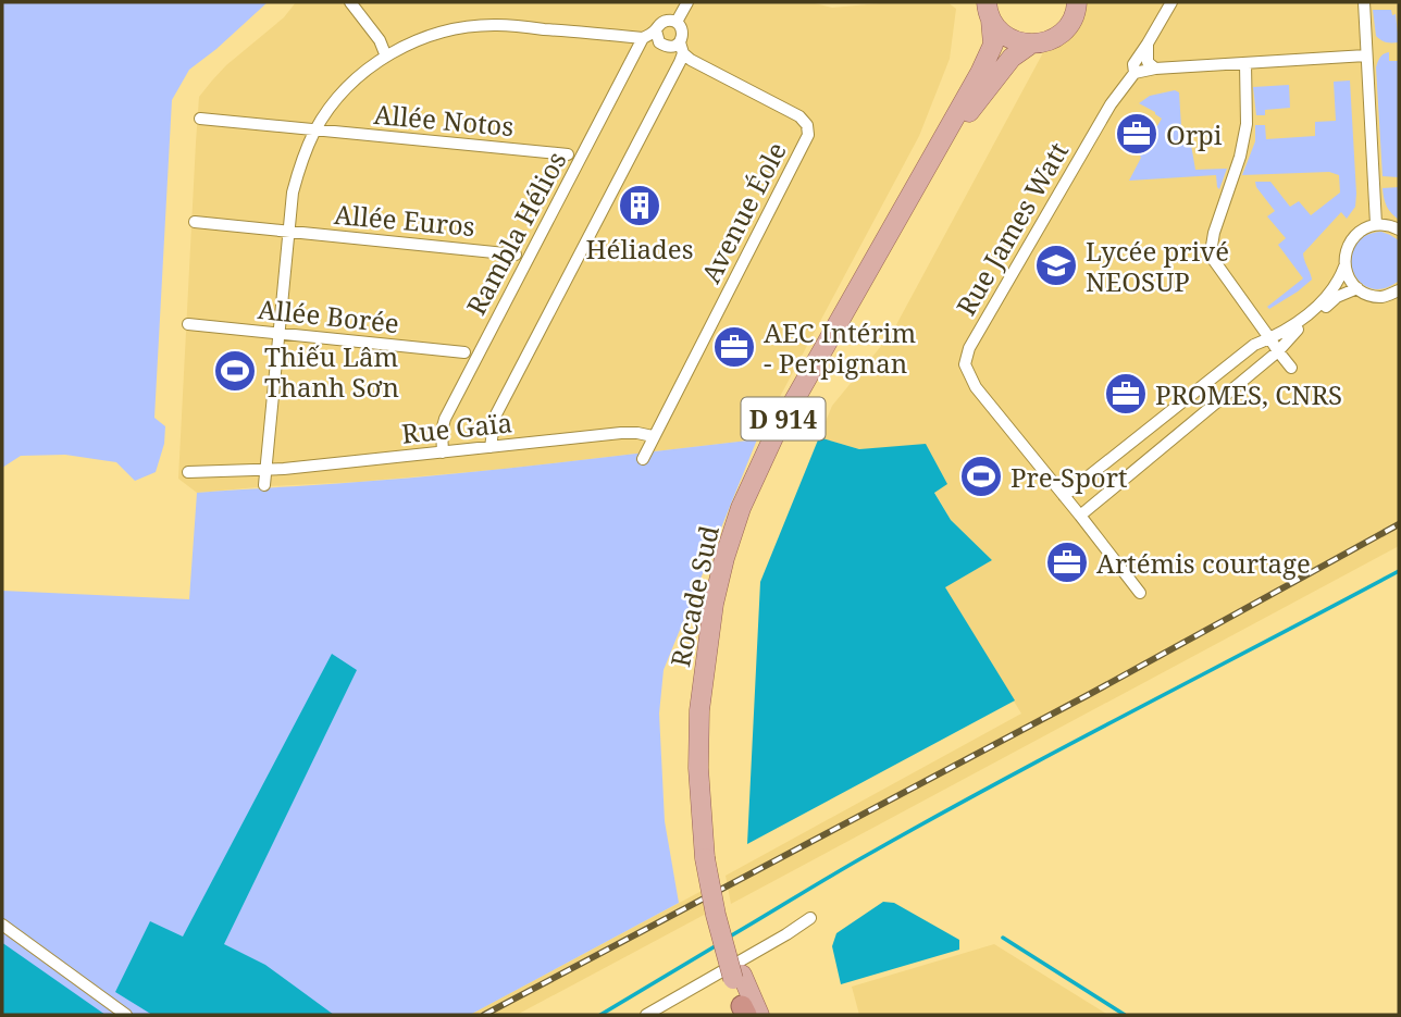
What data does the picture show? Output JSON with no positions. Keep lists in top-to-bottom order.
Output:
{
  "streets": {
    "main road": ["D 914", "Rocade Sud"],
    "street": [
      "Allée Notos",
      "Avenue Éole",
      "Allée Euros",
      "Rue James Watt",
      "Rambla Hélios",
      "Allée Borée",
      "Rue Gaïa"
    ]
  },
  "crossings": [
    ["Avenue Éole", "Rue Gaïa"],
    ["Rambla Hélios", "Rue Gaïa"]
  ],
  "places": {
    "office": [
      "Orpi",
      "AEC Intérim - Perpignan",
      "PROMES, CNRS",
      "Artémis courtage"
    ],
    "building": ["Héliades"],
    "school or university": ["Lycée privé NEOSUP"],
    "sports": ["Thiếu Lâm Thanh Sơn", "Pre-Sport"]
  }
}
